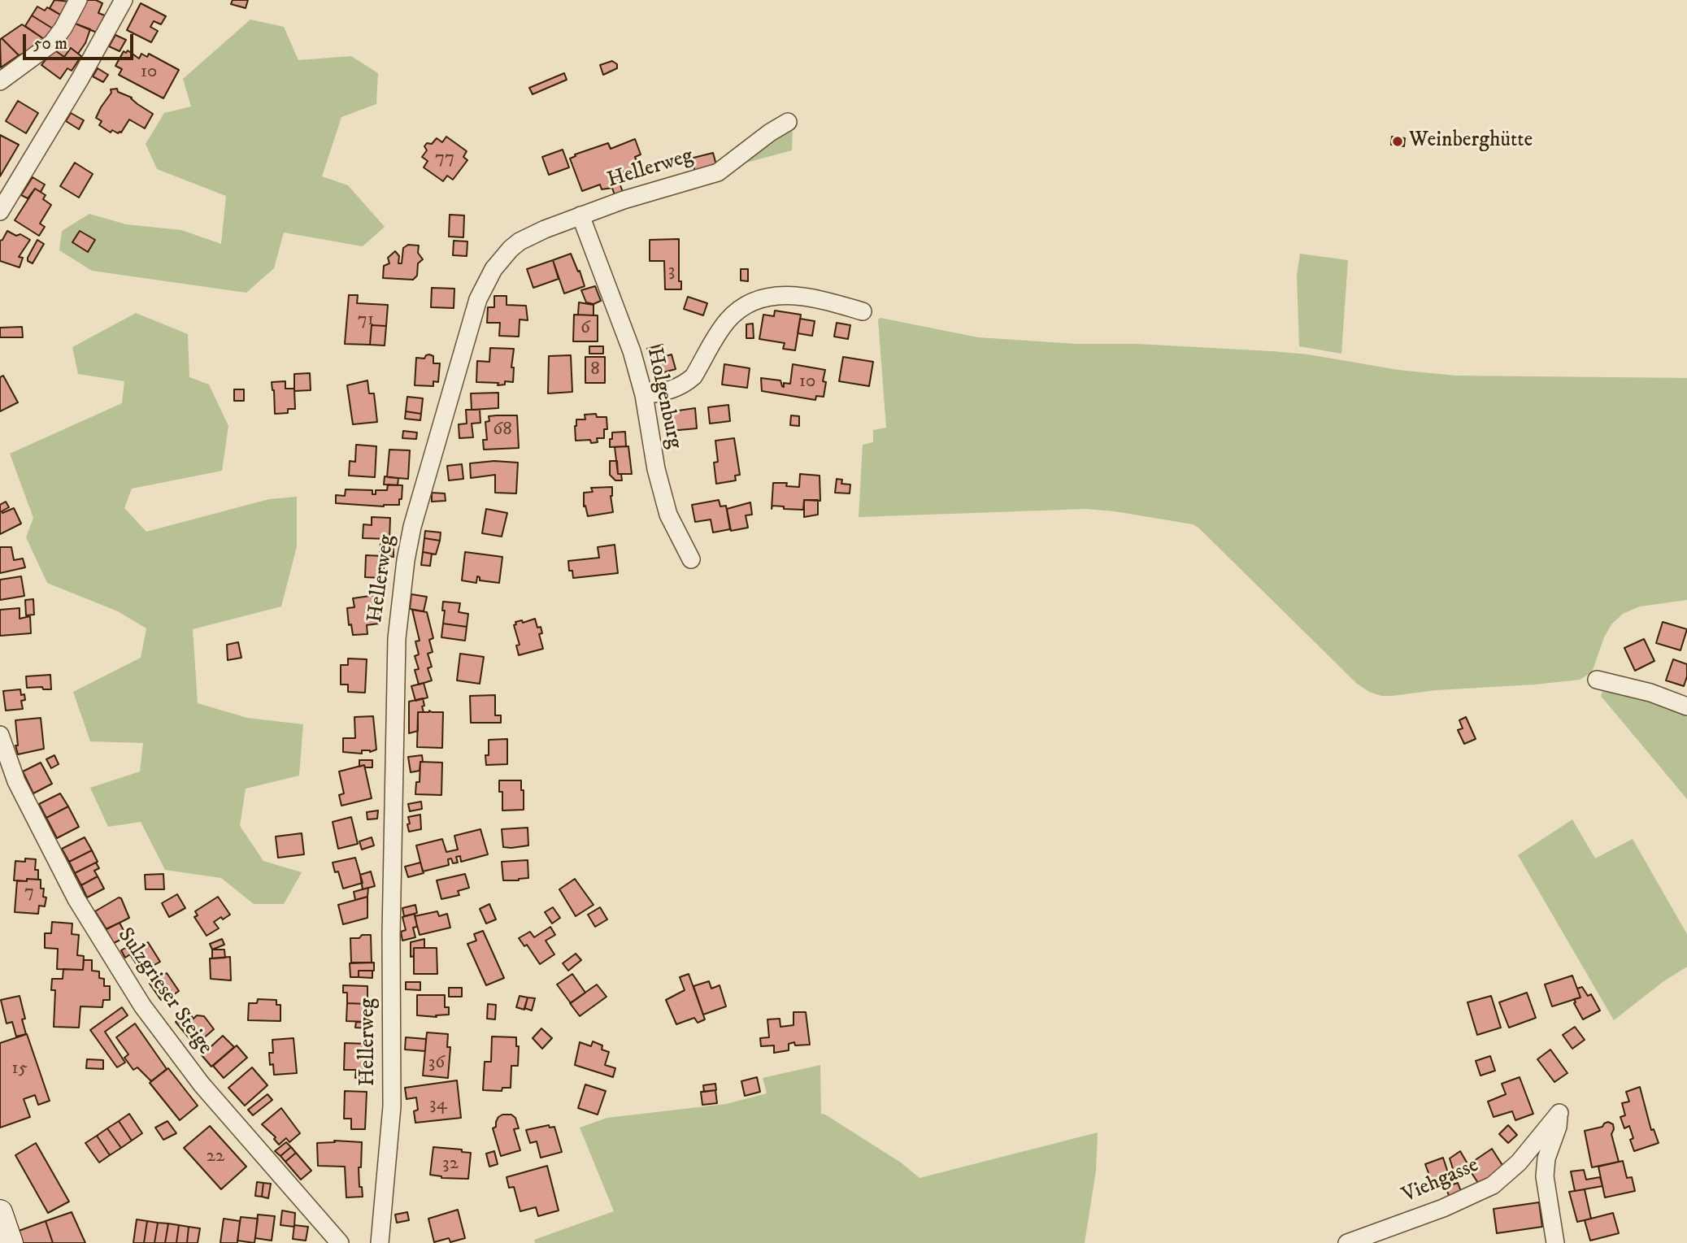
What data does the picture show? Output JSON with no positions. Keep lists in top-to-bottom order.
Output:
{
  "streets": {
    "street": [
      "Hellerweg",
      "Holgenburg",
      "Sulzgrieser Steige",
      "Viehgasse"
    ]
  },
  "crossings": [
    ["Hellerweg", "Holgenburg"]
  ],
  "places": ["Weinberghütte"],
  "house_numbers": [
    "10",
    "77",
    "3",
    "71",
    "6",
    "8",
    "10",
    "68",
    "7",
    "36",
    "15",
    "34",
    "22",
    "32"
  ],
  "scale_bar": "50 m"
}
